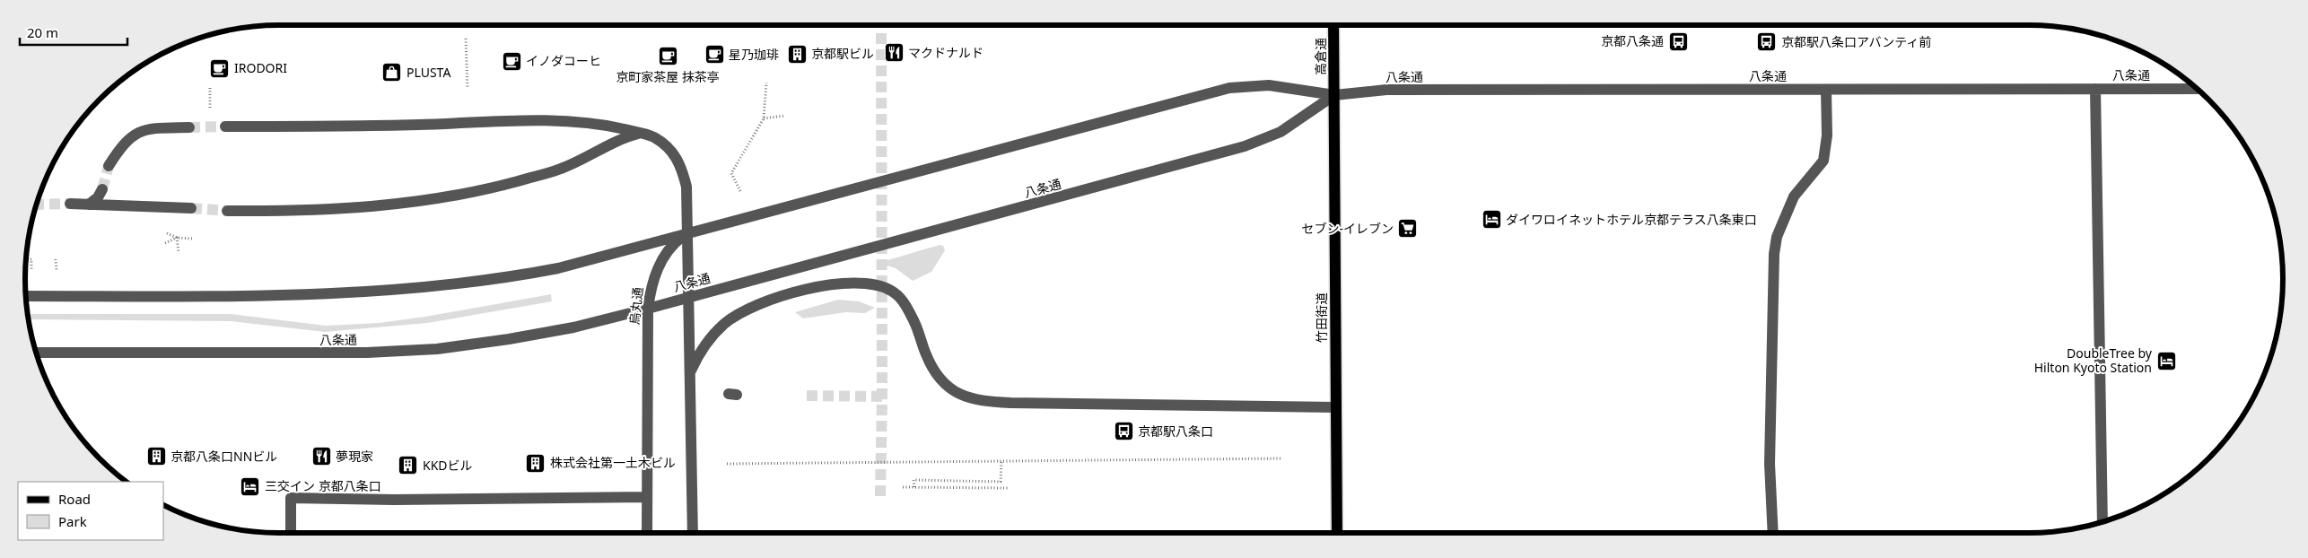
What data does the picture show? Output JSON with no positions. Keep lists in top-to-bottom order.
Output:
{
  "streets": {
    "main road": ["高倉通", "竹田街道"],
    "street": ["八条通", "烏丸通"]
  },
  "crossings": [
    ["高倉通", "八条通"],
    ["高倉通", "竹田街道"],
    ["八条通", "烏丸通"],
    ["八条通", "竹田街道"]
  ],
  "places": {
    "bus stop": ["京都八条通", "京都駅八条口アバンティ前", "京都駅八条口"],
    "restaurant": ["マクドナルド", "夢現家"],
    "building": [
      "京都駅ビル",
      "京都八条口NNビル",
      "株式会社第一土木ビル",
      "KKDビル"
    ],
    "cafe": [
      "星乃珈琲",
      "京町家茶屋 抹茶亭",
      "イノダコーヒ",
      "IRODORI"
    ],
    "shop": ["PLUSTA"],
    "hotel": ["ダイワロイネットホテル京都テラス八条東口", "DoubleTree by Hilton Kyoto Station", "三交イン 京都八条口"],
    "supermarket": ["セブン-イレブン"]
  },
  "legend": ["Road", "Park"],
  "scale_bar": "20 m"
}
